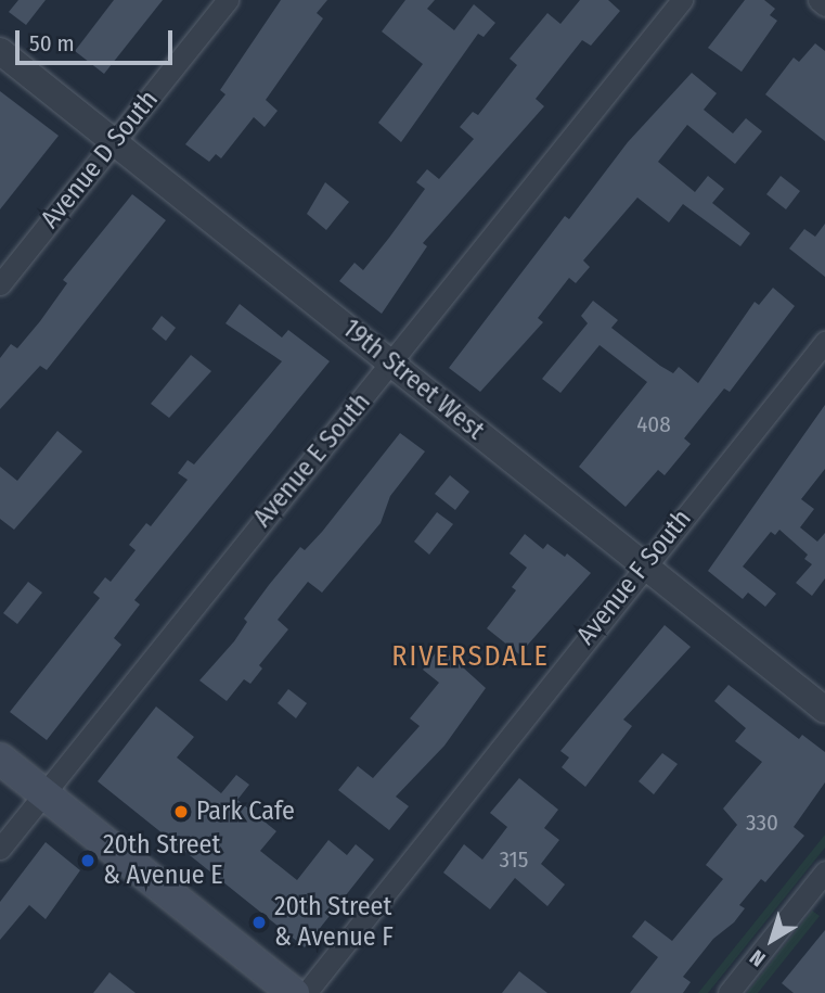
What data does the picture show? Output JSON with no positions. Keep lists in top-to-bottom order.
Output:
{
  "streets": {
    "street": [
      "Avenue D South",
      "19th Street West",
      "Avenue E South",
      "Avenue F South"
    ]
  },
  "crossings": [
    ["Avenue D South", "19th Street West"],
    ["19th Street West", "Avenue E South"],
    ["19th Street West", "Avenue F South"]
  ],
  "districts": ["RIVERSDALE"],
  "places": ["Park Cafe", "20th Street & Avenue E", "20th Street & Avenue F"],
  "house_numbers": ["408", "330", "315"],
  "scale_bar": "50 m",
  "north": "bottom left"
}
